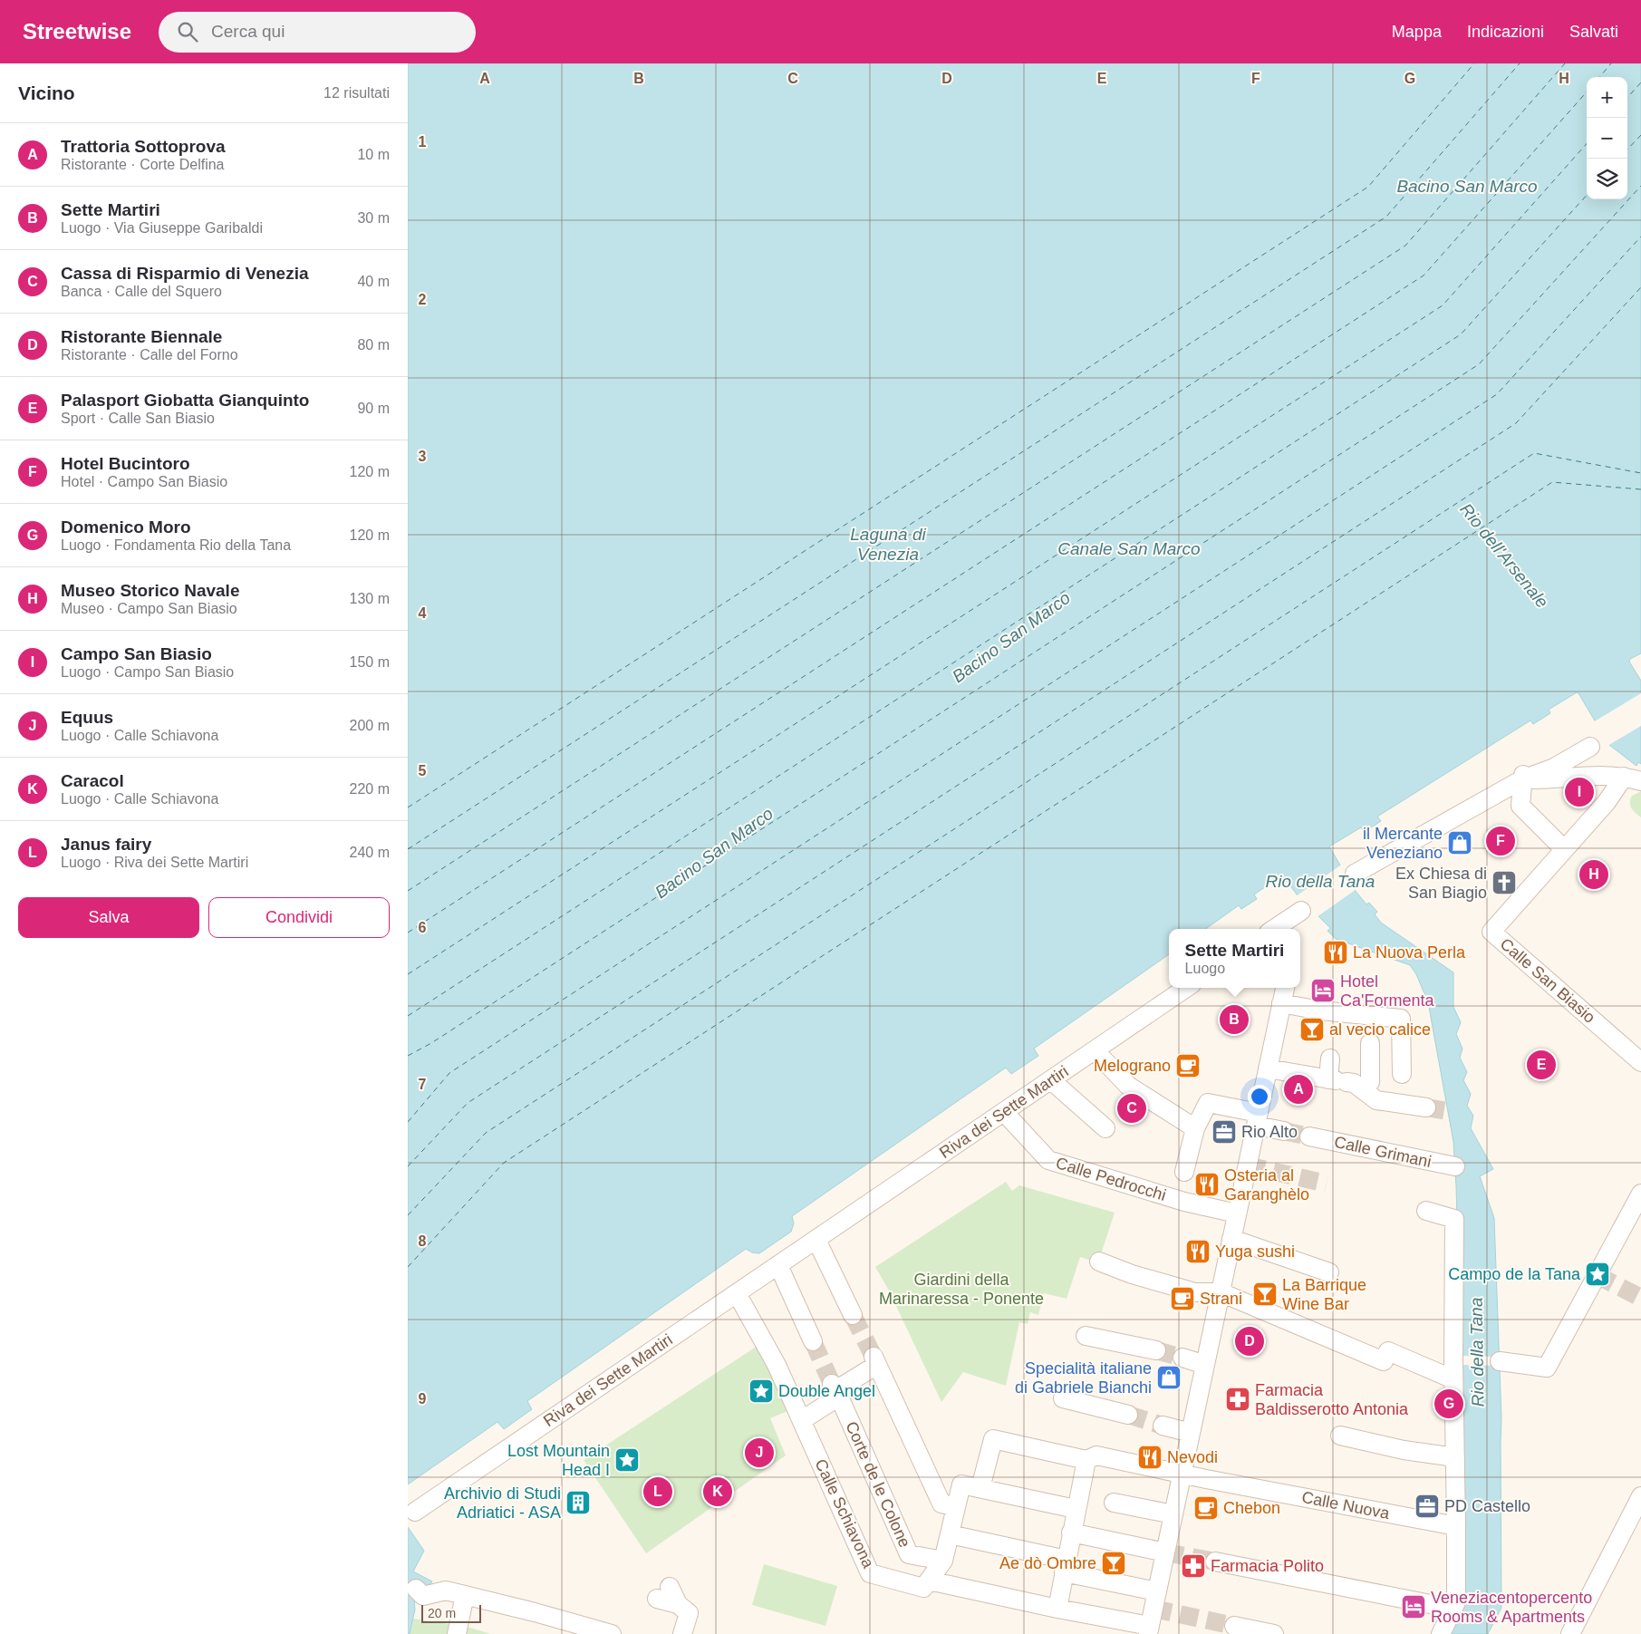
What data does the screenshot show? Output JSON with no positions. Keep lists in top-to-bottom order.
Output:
{
  "streets": {
    "street": [
      "Calle San Biasio",
      "Riva dei Sette Martiri",
      "Calle Grimani",
      "Calle Pedrocchi",
      "Corte de le Colone",
      "Calle Nuova",
      "Calle Schiavona"
    ]
  },
  "crossings": [
    ["Riva dei Sette Martiri", "Calle Pedrocchi"],
    ["Riva dei Sette Martiri", "Calle Schiavona"]
  ],
  "water": [
    "Bacino San Marco",
    "Laguna di Venezia",
    "Canale San Marco",
    "Rio dell'Arsenale",
    "Rio della Tana"
  ],
  "parks": ["Giardini della Marinaressa - Ponente"],
  "places": {
    "shop": ["il Mercante Veneziano", "Specialità italiane di Gabriele Bianchi"],
    "church": ["Ex Chiesa di San Biagio"],
    "restaurant": [
      "La Nuova Perla",
      "Osteria al Garanghèlo",
      "Yuga sushi",
      "Nevodi"
    ],
    "hotel": ["Hotel Ca'Formenta", "Veneziacentopercento Rooms & Apartments"],
    "bar": ["al vecio calice", "La Barrique Wine Bar", "Ae dò Ombre"],
    "cafe": ["Melograno", "Strani", "Chebon"],
    "office": ["Rio Alto", "PD Castello"],
    "place": ["Campo de la Tana", "Double Angel", "Lost Mountain Head I"],
    "pharmacy": ["Farmacia Baldisserotto Antonia", "Farmacia Polito"],
    "building": ["Archivio di Studi Adriatici - ASA"]
  },
  "scale_bar": "20 m",
  "page": {
    "header": "Streetwise",
    "search": "Cerca qui",
    "nav": ["Mappa", "Indicazioni", "Salvati"],
    "heading": ["Vicino", "12 risultati"],
    "map_buttons": ["+", "−"],
    "list": [
      {
        "mark": "A",
        "name": "Trattoria Sottoprova",
        "note": "Ristorante · Corte Delfina",
        "value": "10 m"
      },
      {
        "mark": "B",
        "name": "Sette Martiri",
        "note": "Luogo · Via Giuseppe Garibaldi",
        "value": "30 m"
      },
      {
        "mark": "C",
        "name": "Cassa di Risparmio di Venezia",
        "note": "Banca · Calle del Squero",
        "value": "40 m"
      },
      {
        "mark": "D",
        "name": "Ristorante Biennale",
        "note": "Ristorante · Calle del Forno",
        "value": "80 m"
      },
      {
        "mark": "E",
        "name": "Palasport Giobatta Gianquinto",
        "note": "Sport · Calle San Biasio",
        "value": "90 m"
      },
      {
        "mark": "F",
        "name": "Hotel Bucintoro",
        "note": "Hotel · Campo San Biasio",
        "value": "120 m"
      },
      {
        "mark": "G",
        "name": "Domenico Moro",
        "note": "Luogo · Fondamenta Rio della Tana",
        "value": "120 m"
      },
      {
        "mark": "H",
        "name": "Museo Storico Navale",
        "note": "Museo · Campo San Biasio",
        "value": "130 m"
      },
      {
        "mark": "I",
        "name": "Campo San Biasio",
        "note": "Luogo · Campo San Biasio",
        "value": "150 m"
      },
      {
        "mark": "J",
        "name": "Equus",
        "note": "Luogo · Calle Schiavona",
        "value": "200 m"
      },
      {
        "mark": "K",
        "name": "Caracol",
        "note": "Luogo · Calle Schiavona",
        "value": "220 m"
      },
      {
        "mark": "L",
        "name": "Janus fairy",
        "note": "Luogo · Riva dei Sette Martiri",
        "value": "240 m"
      }
    ],
    "pins": [
      "I",
      "F",
      "H",
      "B",
      "E",
      "A",
      "C",
      "D",
      "G",
      "J",
      "K",
      "L"
    ],
    "buttons": ["Salva", "Condividi"],
    "popup": ["Sette Martiri", "Luogo"],
    "scale": "20 m"
  },
  "grid": {
    "columns": [
      "A",
      "B",
      "C",
      "D",
      "E",
      "F",
      "G",
      "H"
    ],
    "rows": [
      "1",
      "2",
      "3",
      "4",
      "5",
      "6",
      "7",
      "8",
      "9"
    ]
  }
}
